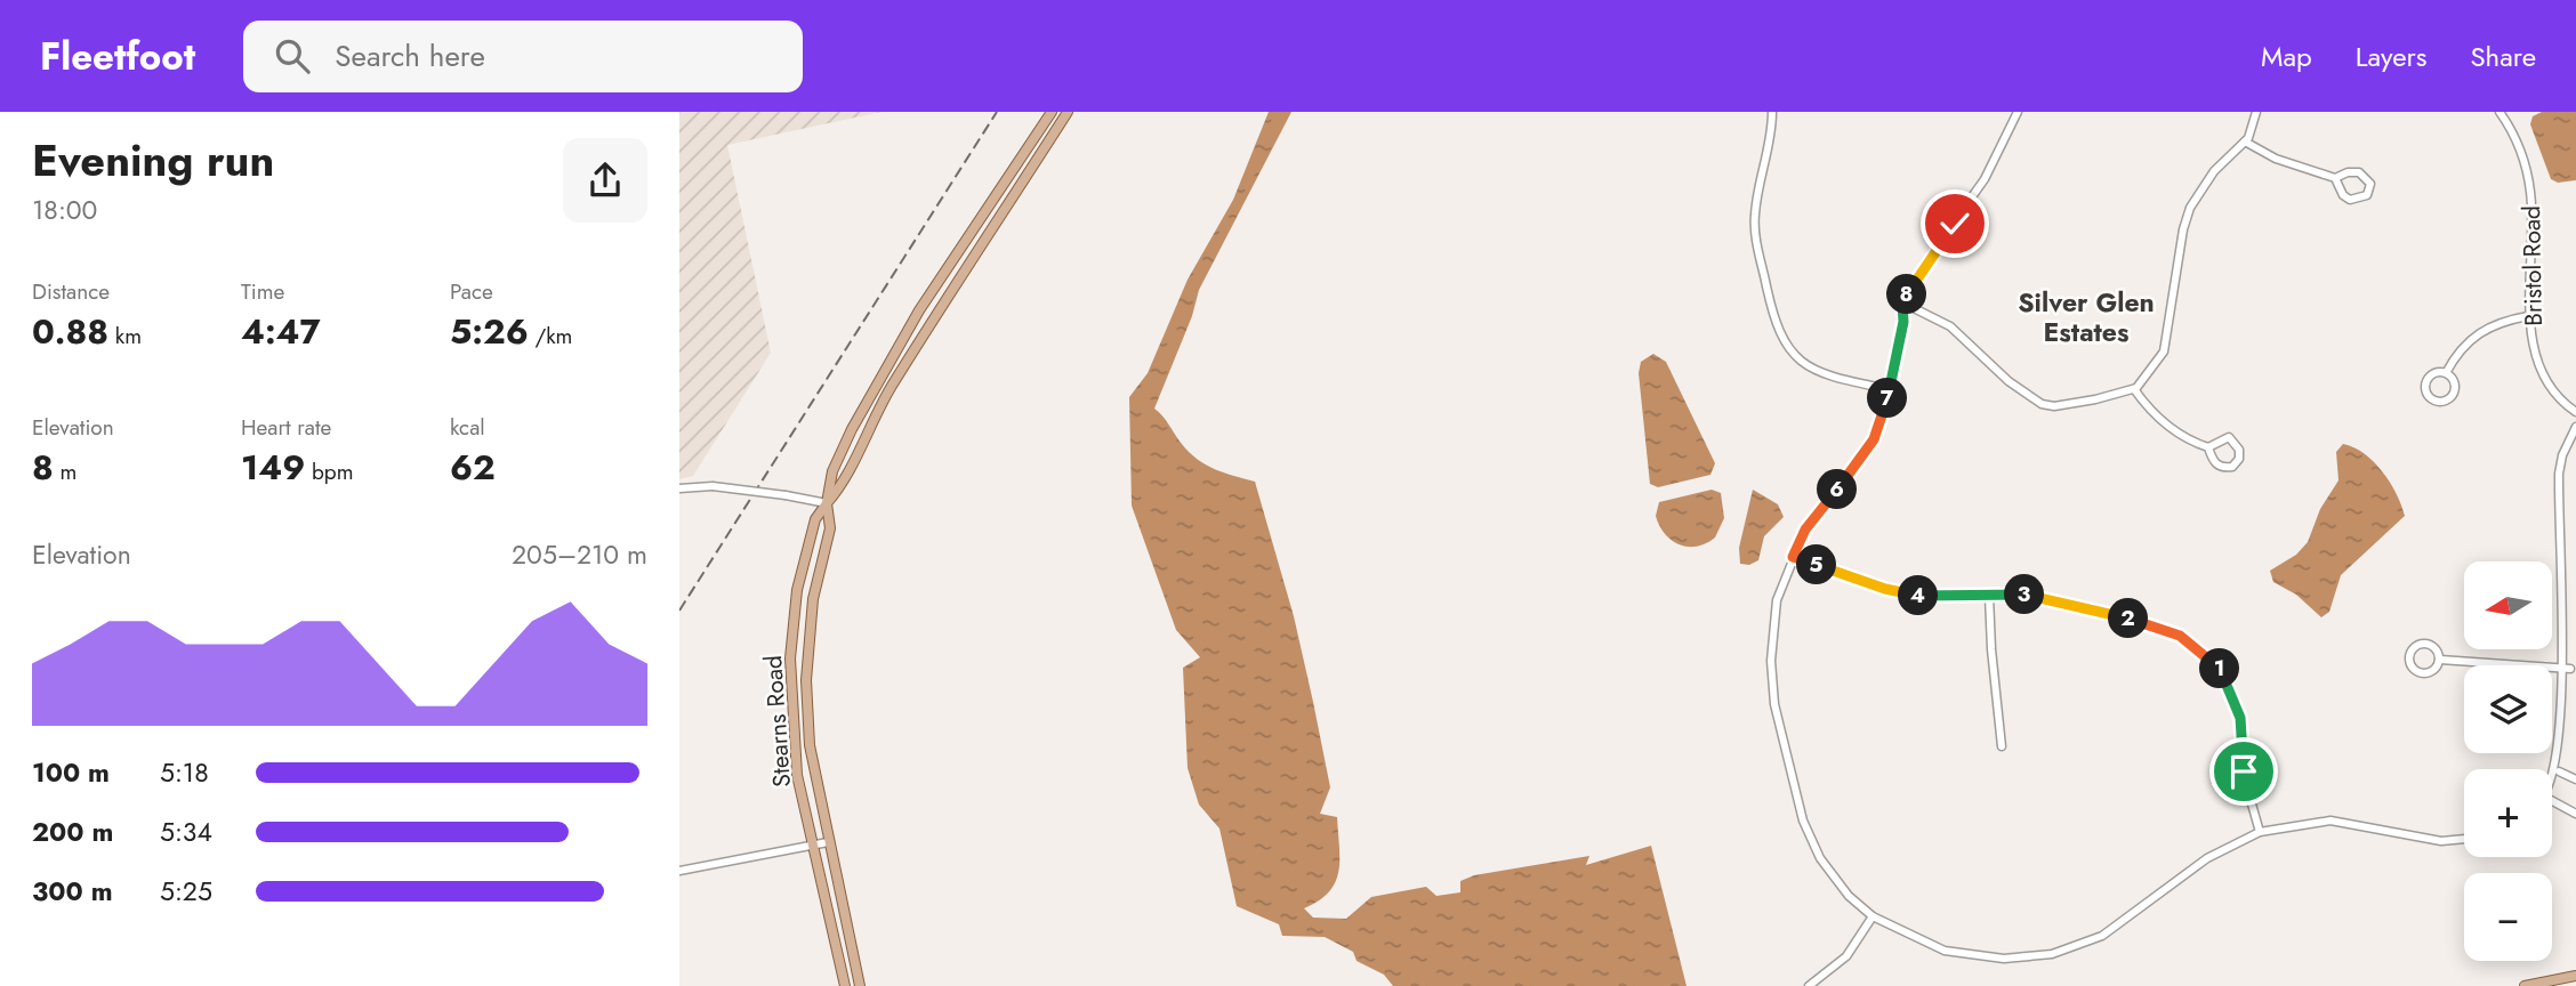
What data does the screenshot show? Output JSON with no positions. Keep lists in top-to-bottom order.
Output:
{
  "streets": {
    "main road": ["Stearns Road"],
    "street": ["Bristol Road"]
  },
  "districts": ["Silver Glen Estates"],
  "north": "left",
  "page": {
    "header": "Fleetfoot",
    "search": "Search here",
    "nav": ["Map", "Layers", "Share"],
    "heading": ["Evening run", "18:00"],
    "stats": [
      ["Distance", "0.88 km"],
      ["Time", "4:47"],
      ["Pace", "5:26 /km"],
      ["Elevation", "8 m"],
      ["Heart rate", "149 bpm"],
      ["kcal", "62"]
    ],
    "pins": [
      "8",
      "7",
      "6",
      "5",
      "3",
      "4",
      "2",
      "1"
    ],
    "chart": ["Elevation", "205–210 m"],
    "map_buttons": ["+", "−"],
    "list": [
      {
        "name": "100 m",
        "note": "5:18"
      },
      {
        "name": "200 m",
        "note": "5:34"
      },
      {
        "name": "300 m",
        "note": "5:25"
      }
    ]
  }
}
